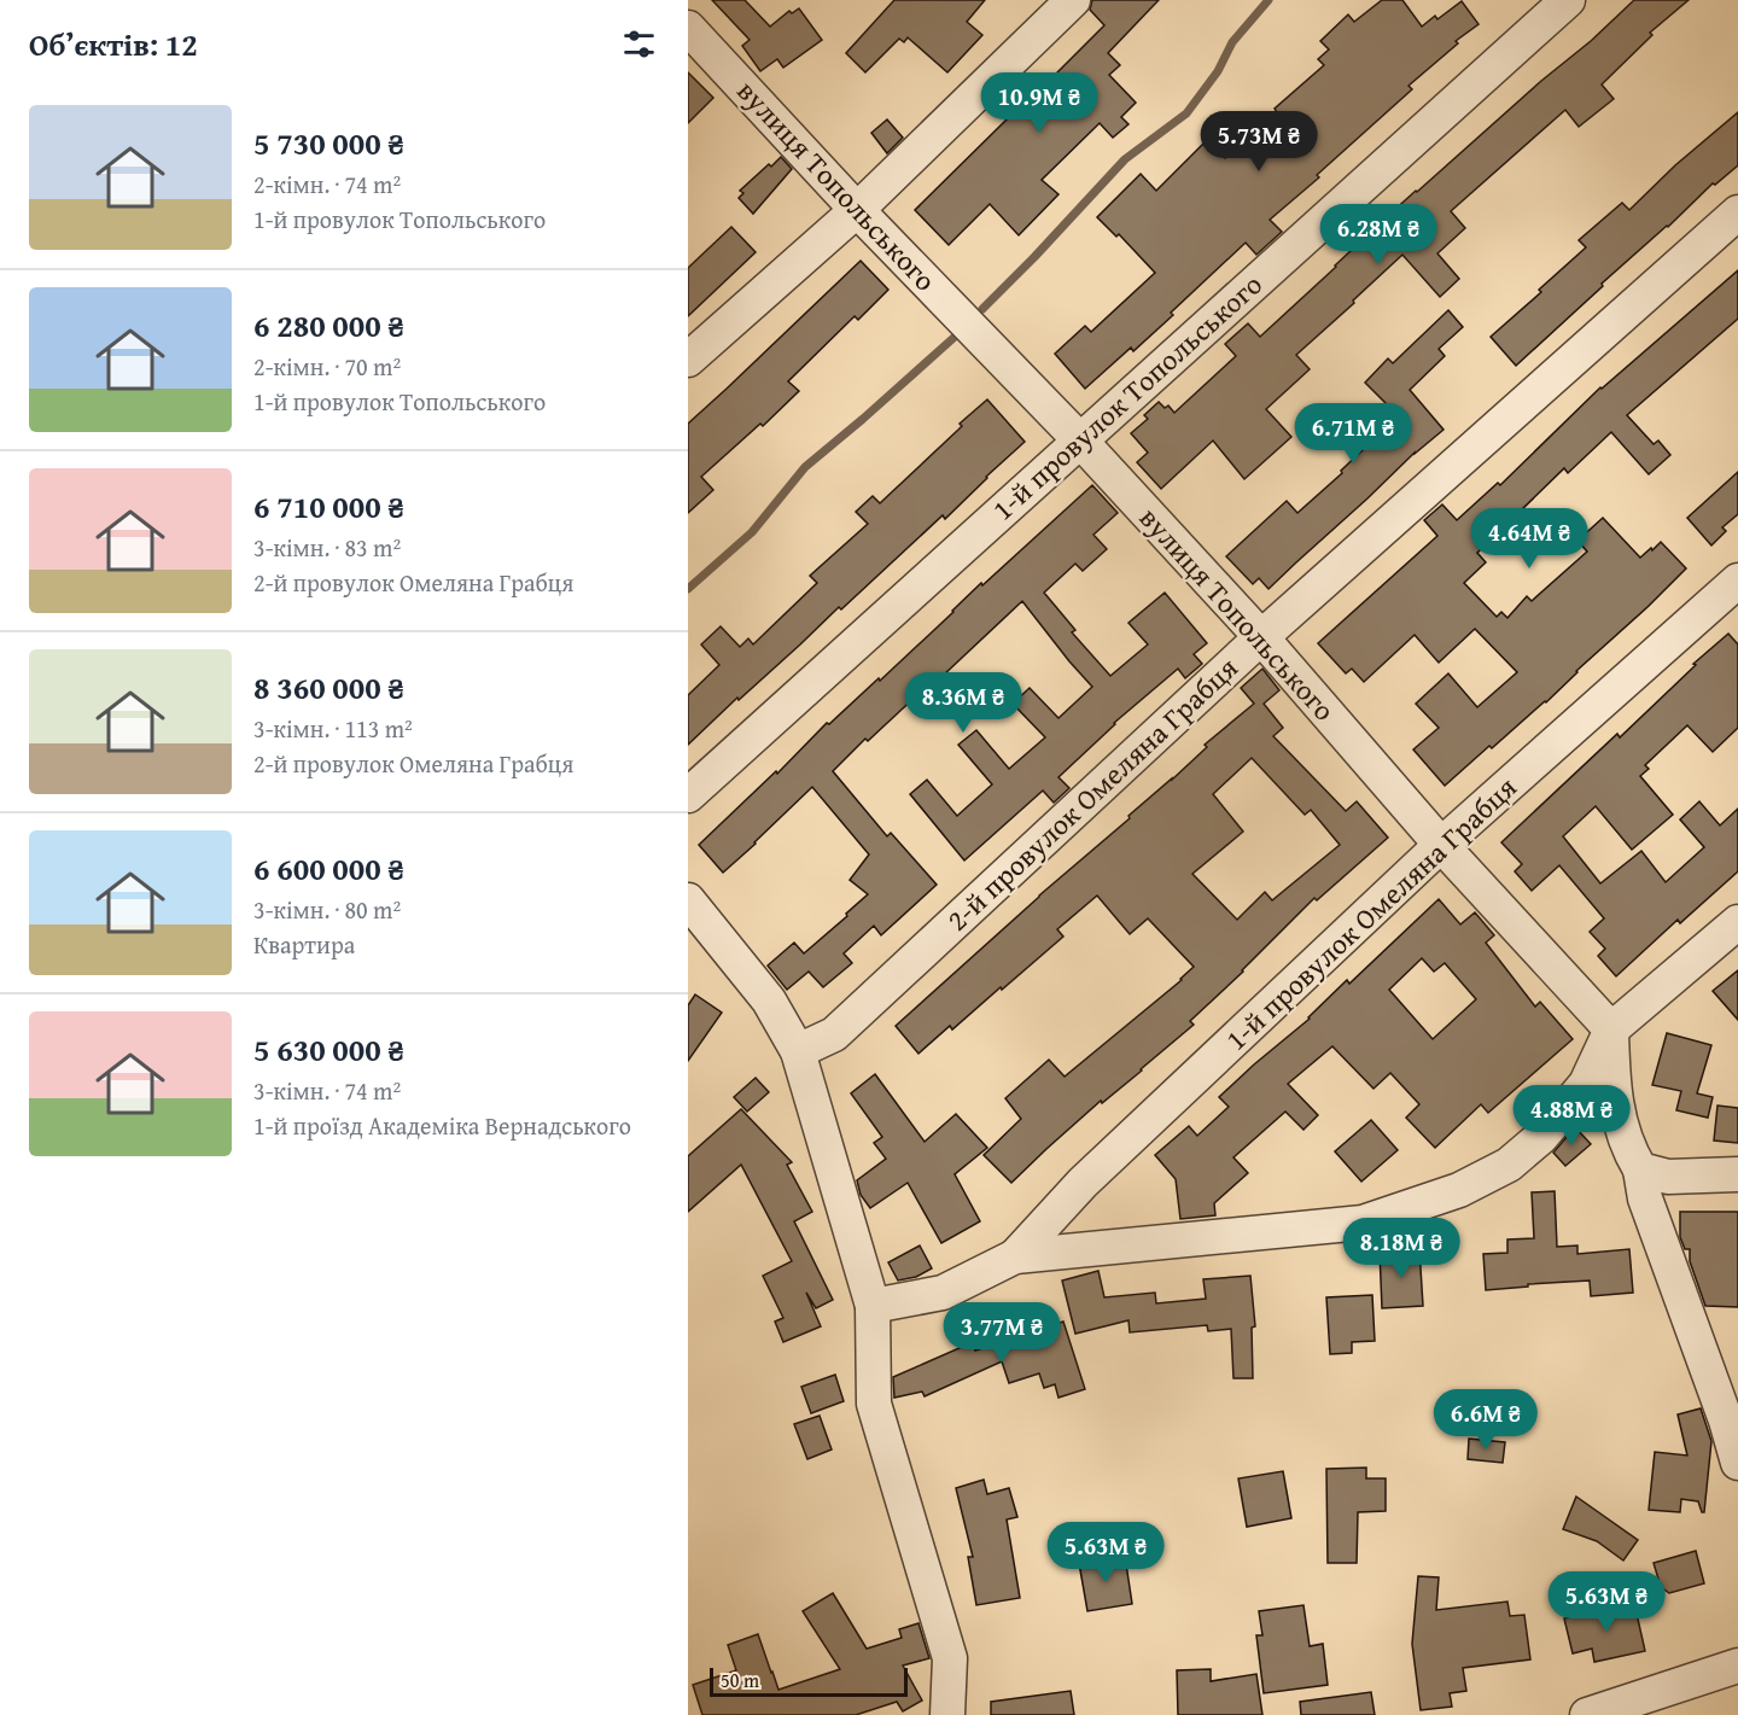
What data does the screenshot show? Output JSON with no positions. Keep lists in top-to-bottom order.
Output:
{
  "streets": {
    "street": [
      "вулиця Топольського",
      "1-й провулок Топольського",
      "2-й провулок Омеляна Грабця",
      "1-й провулок Омеляна Грабця"
    ]
  },
  "crossings": [
    ["вулиця Топольського", "1-й провулок Топольського"],
    ["вулиця Топольського", "2-й провулок Омеляна Грабця"],
    ["вулиця Топольського", "1-й провулок Омеляна Грабця"]
  ],
  "scale_bar": "50 m",
  "page": {
    "heading": "Об’єктів: 12",
    "price": [
      "10.9M ₴",
      "5.73M ₴",
      "6.28M ₴",
      "6.71M ₴",
      "4.64M ₴",
      "8.36M ₴",
      "4.88M ₴",
      "8.18M ₴",
      "3.77M ₴",
      "6.6M ₴",
      "5.63M ₴",
      "5.63M ₴"
    ],
    "list": [
      {
        "name": "5 730 000 ₴",
        "note": "2-кімн. · 74 m² · 1-й провулок Топольського"
      },
      {
        "name": "6 280 000 ₴",
        "note": "2-кімн. · 70 m² · 1-й провулок Топольського"
      },
      {
        "name": "6 710 000 ₴",
        "note": "3-кімн. · 83 m² · 2-й провулок Омеляна Грабця"
      },
      {
        "name": "8 360 000 ₴",
        "note": "3-кімн. · 113 m² · 2-й провулок Омеляна Грабця"
      },
      {
        "name": "6 600 000 ₴",
        "note": "3-кімн. · 80 m² · Квартира"
      },
      {
        "name": "5 630 000 ₴",
        "note": "3-кімн. · 74 m² · 1-й проїзд Академіка Вернадського"
      }
    ],
    "scale": "50 m"
  }
}
